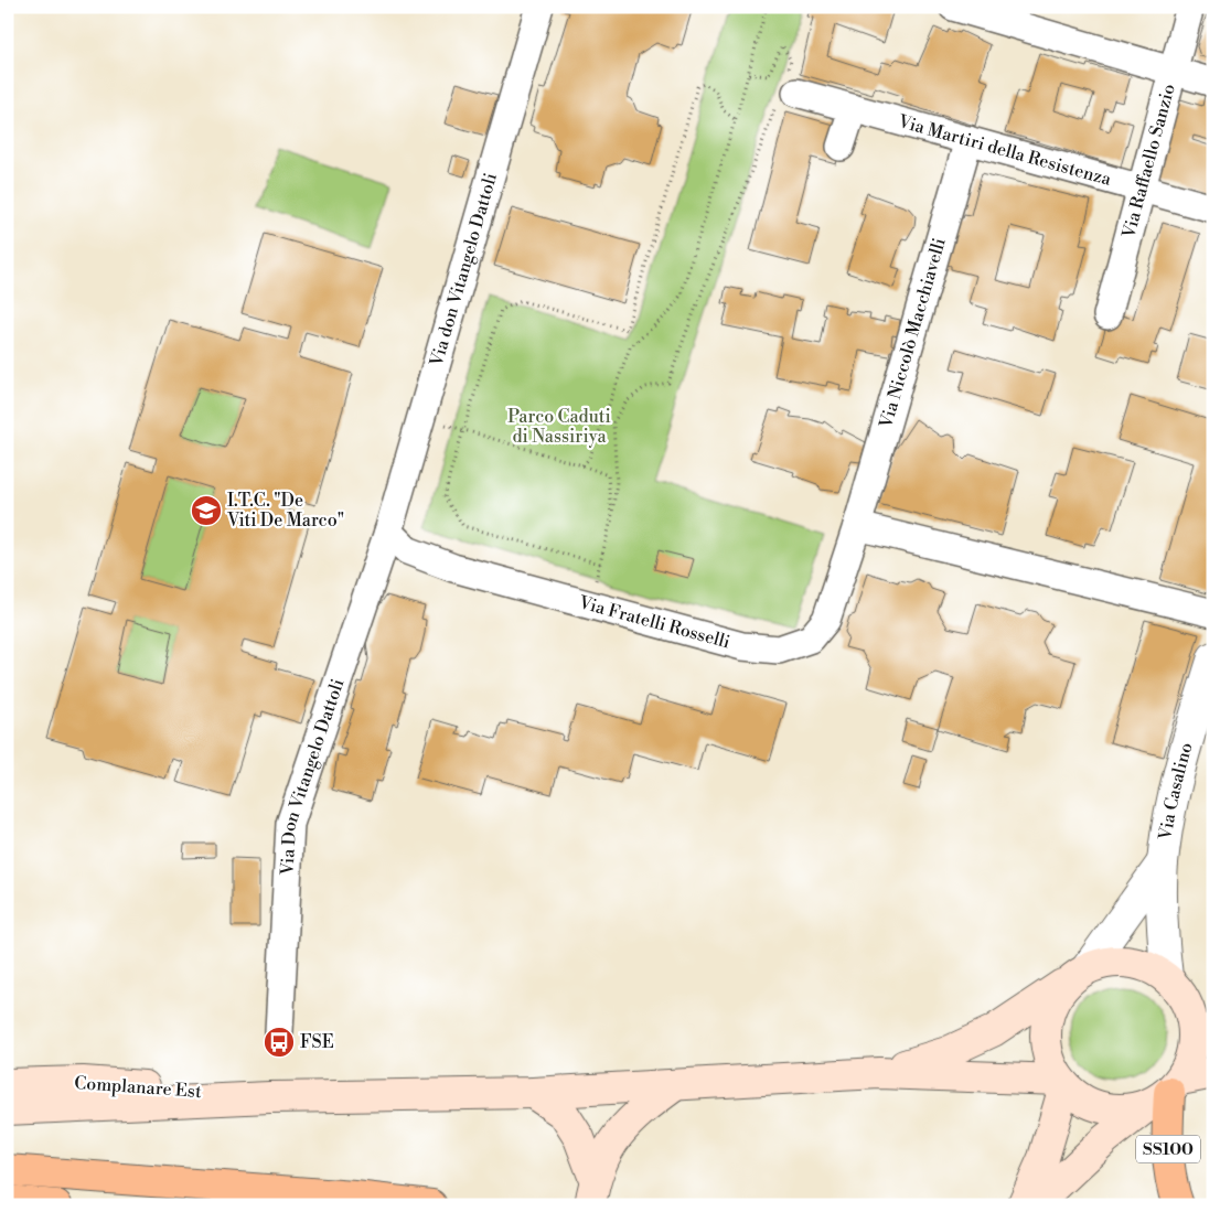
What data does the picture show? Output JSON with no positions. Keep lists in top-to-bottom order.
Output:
{
  "streets": {
    "highway": ["SS100"],
    "main road": ["Complanare Est"],
    "street": [
      "Via Martiri della Resistenza",
      "Via Raffaello Sanzio",
      "Via don Vitangelo Dattoli",
      "Via Niccolò Macchiavelli",
      "Via Fratelli Rosselli",
      "Via Don Vitangelo Dattoli",
      "Via Casalino"
    ]
  },
  "crossings": [
    ["Via Martiri della Resistenza", "Via Raffaello Sanzio"],
    ["Via Martiri della Resistenza", "Via Niccolò Macchiavelli"],
    ["Via don Vitangelo Dattoli", "Via Fratelli Rosselli"],
    ["Via don Vitangelo Dattoli", "Via Don Vitangelo Dattoli"],
    ["Via Niccolò Macchiavelli", "Via Fratelli Rosselli"],
    ["Via Fratelli Rosselli", "Via Don Vitangelo Dattoli"],
    ["Via Casalino", "SS100"]
  ],
  "parks": ["Parco Caduti di Nassiriya"],
  "places": {
    "school or university": ["I.T.C. \"De Viti De Marco\""],
    "bus stop": ["FSE"]
  }
}
